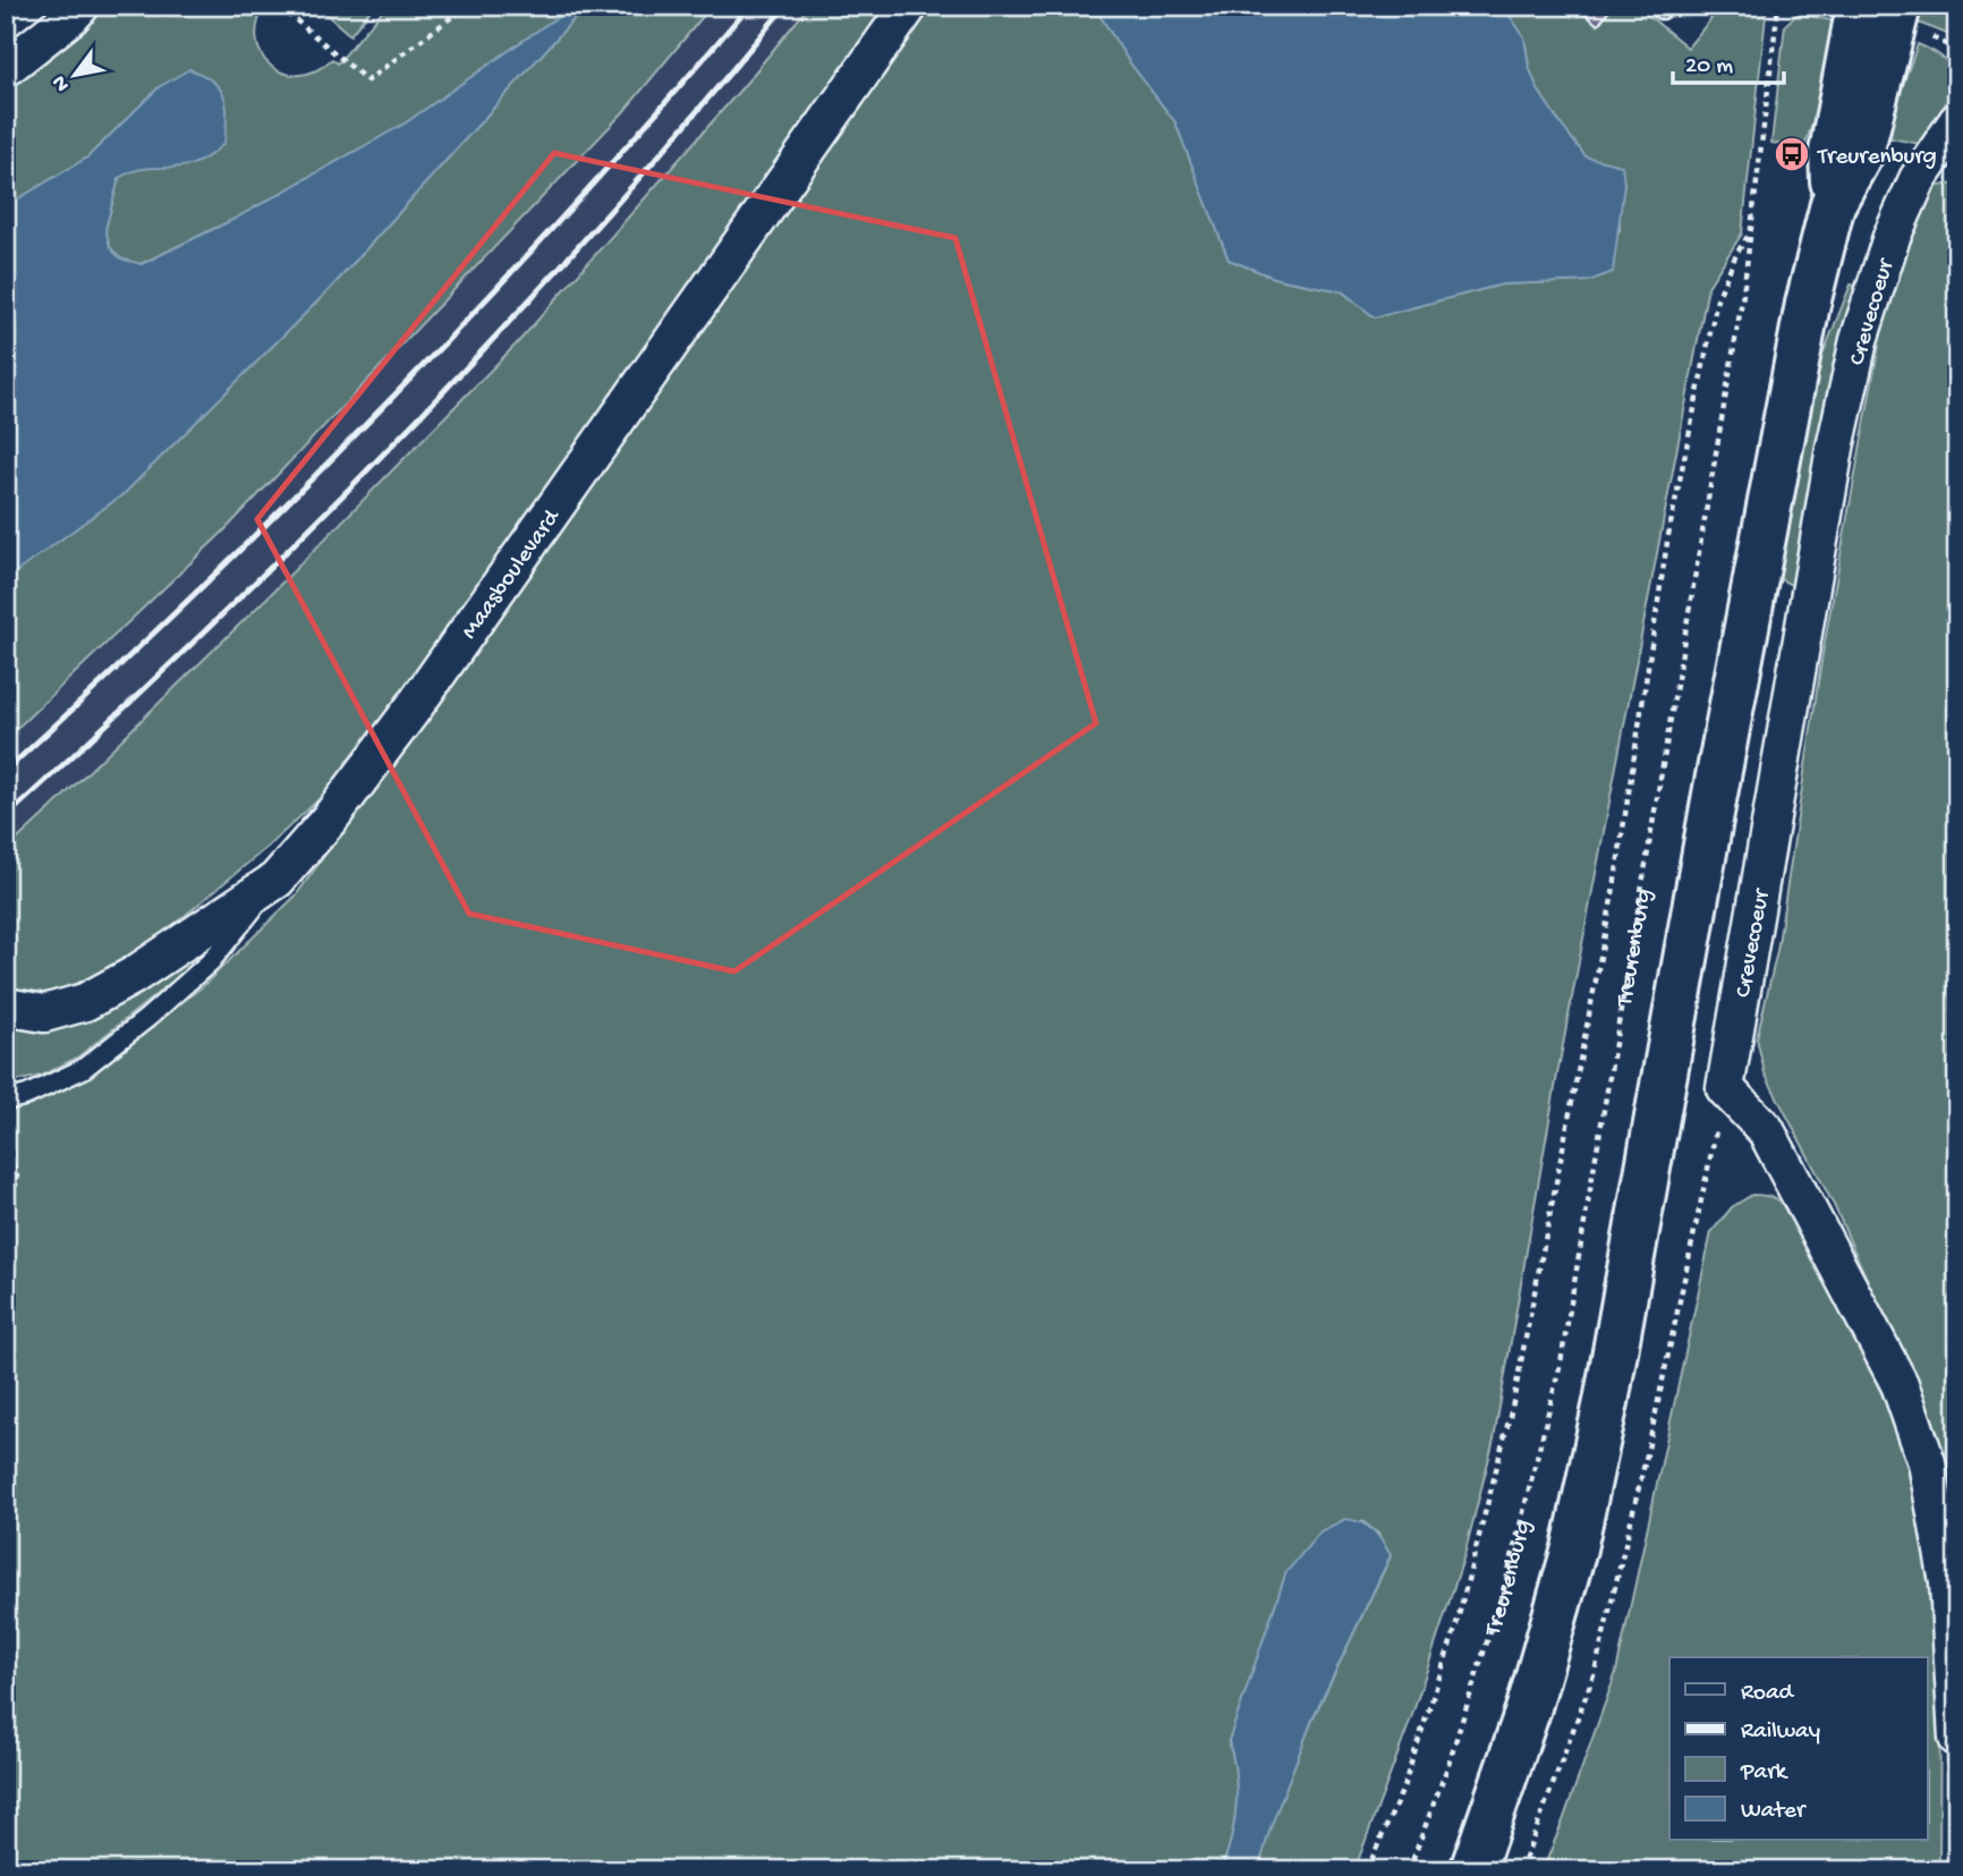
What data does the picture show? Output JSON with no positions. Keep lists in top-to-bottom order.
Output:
{
  "streets": {
    "street": ["Crevecoeur", "Maasboulevard"],
    "path": ["Treurenburg"]
  },
  "places": {
    "bus stop": ["Treurenburg"]
  },
  "legend": [
    "Road",
    "Railway",
    "Park",
    "Water"
  ],
  "scale_bar": "20 m",
  "north": "bottom left"
}
